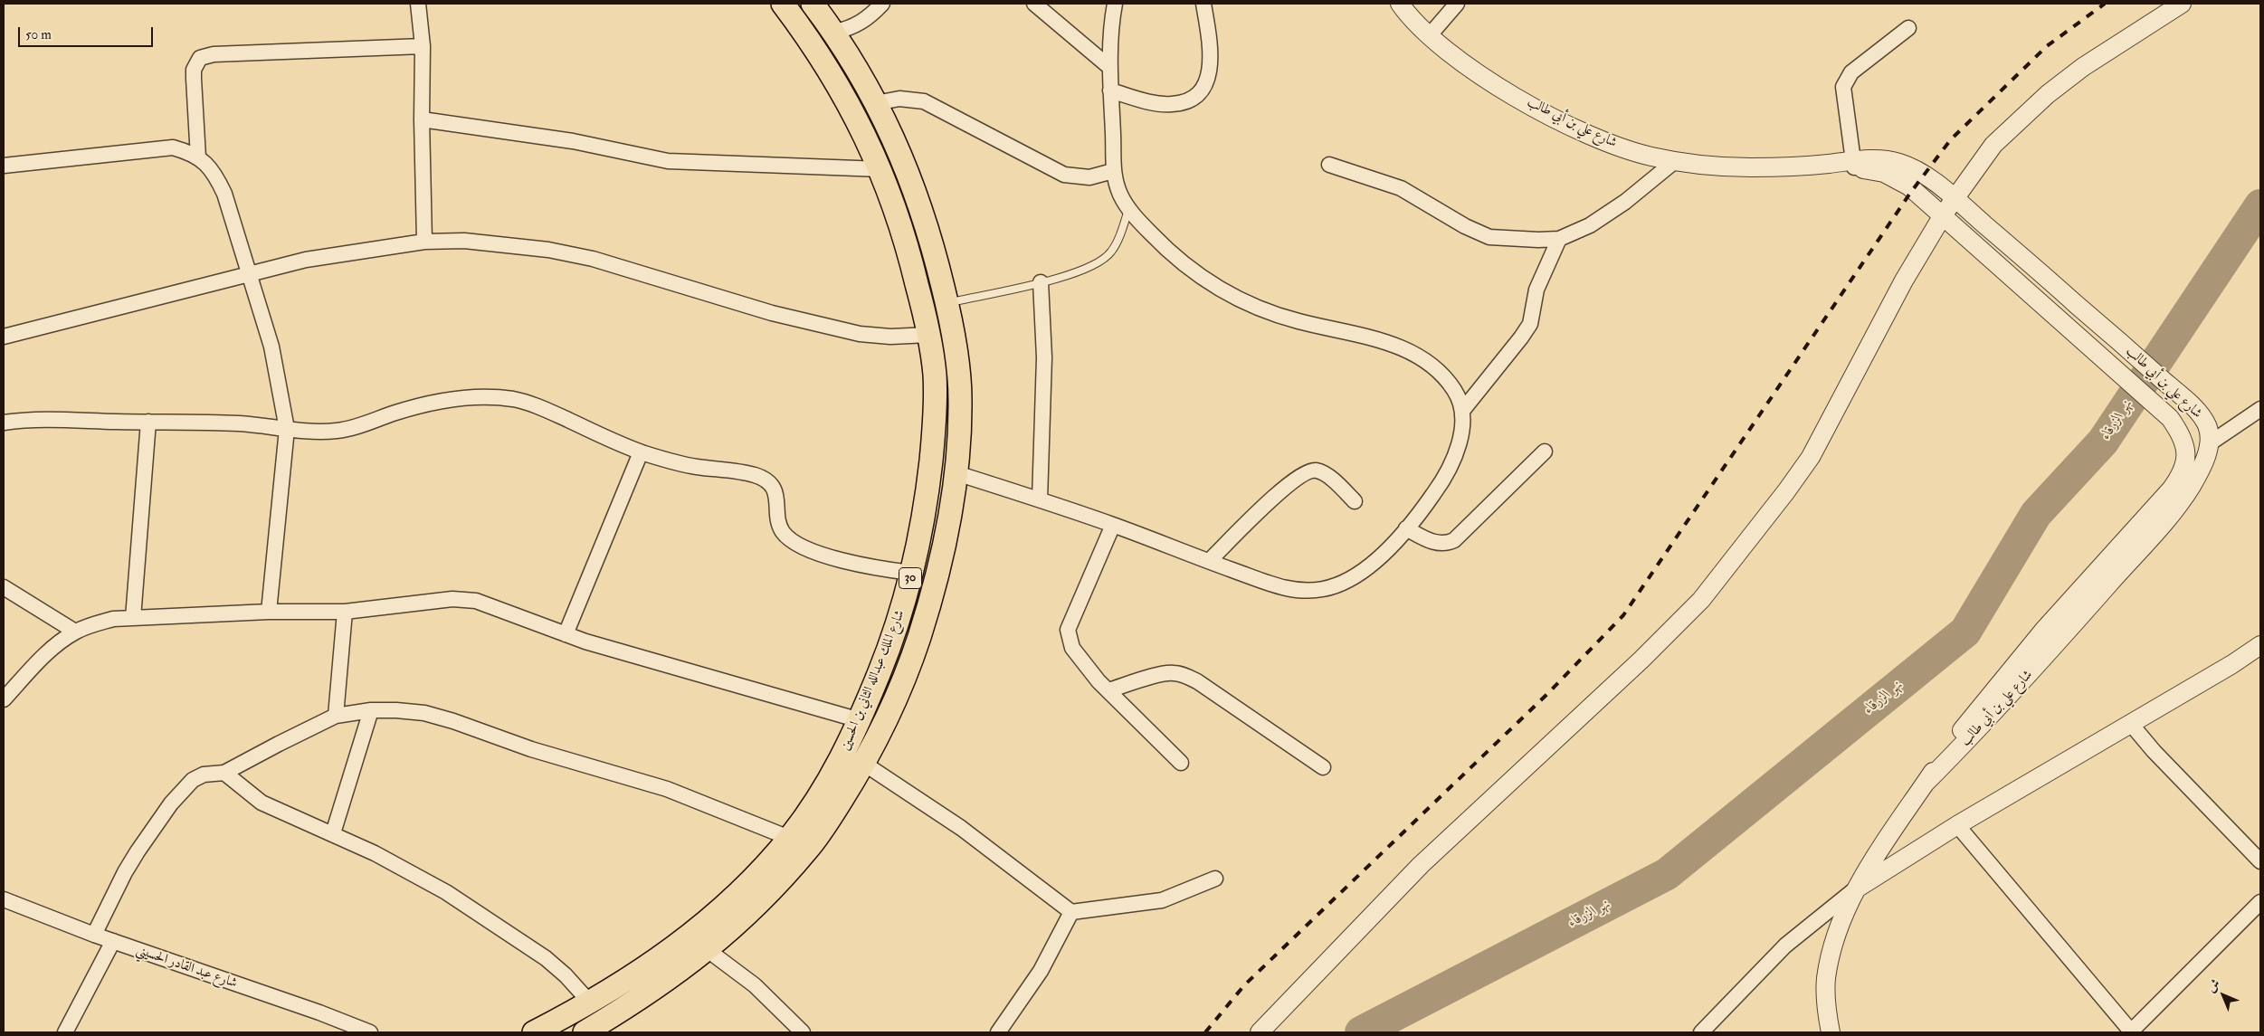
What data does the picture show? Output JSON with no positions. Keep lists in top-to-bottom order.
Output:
{
  "streets": {
    "main road": ["30", "شارع الملك عبدالله الثاني بن الحسين"],
    "street": ["شارع علي بن أبي طالب", "شارع عبد القادر الحسيني"]
  },
  "water": ["نهر الزرقاء"],
  "scale_bar": "50 m",
  "north": "top left"
}
